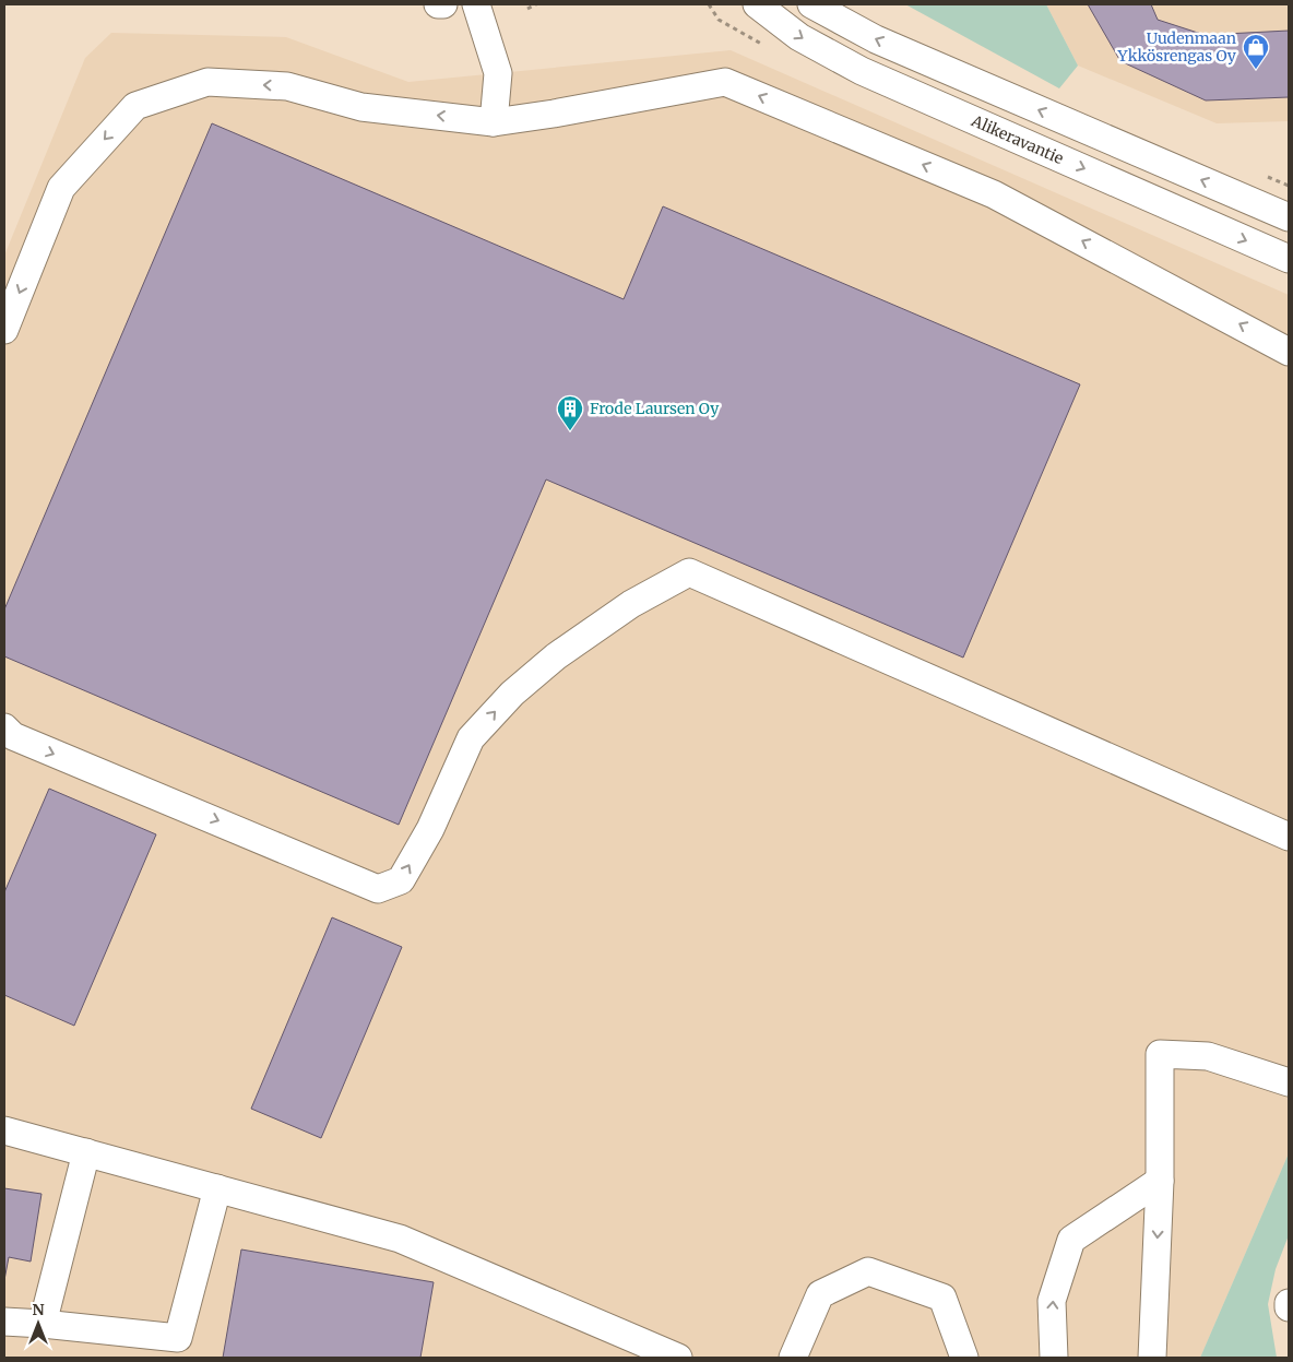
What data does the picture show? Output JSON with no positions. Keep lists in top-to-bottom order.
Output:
{
  "streets": {
    "street": ["Alikeravantie"]
  },
  "places": {
    "shop": ["Uudenmaan Ykkösrengas Oy"],
    "building": ["Frode Laursen Oy"]
  },
  "north": "top"
}
